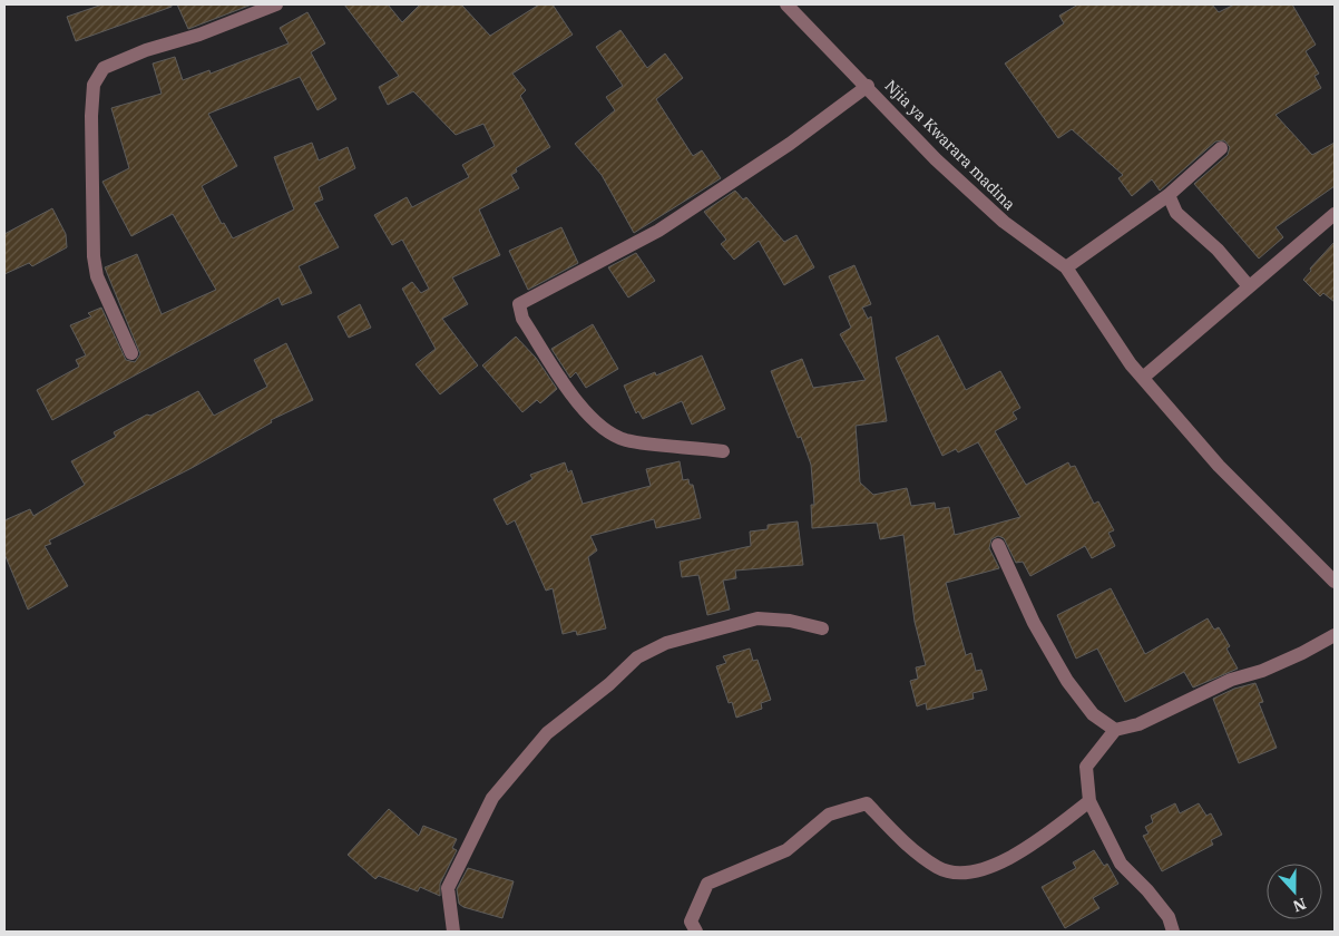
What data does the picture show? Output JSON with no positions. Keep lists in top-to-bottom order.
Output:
{
  "streets": {
    "street": ["Njia ya Kwarara madina"]
  },
  "north": "bottom"
}
